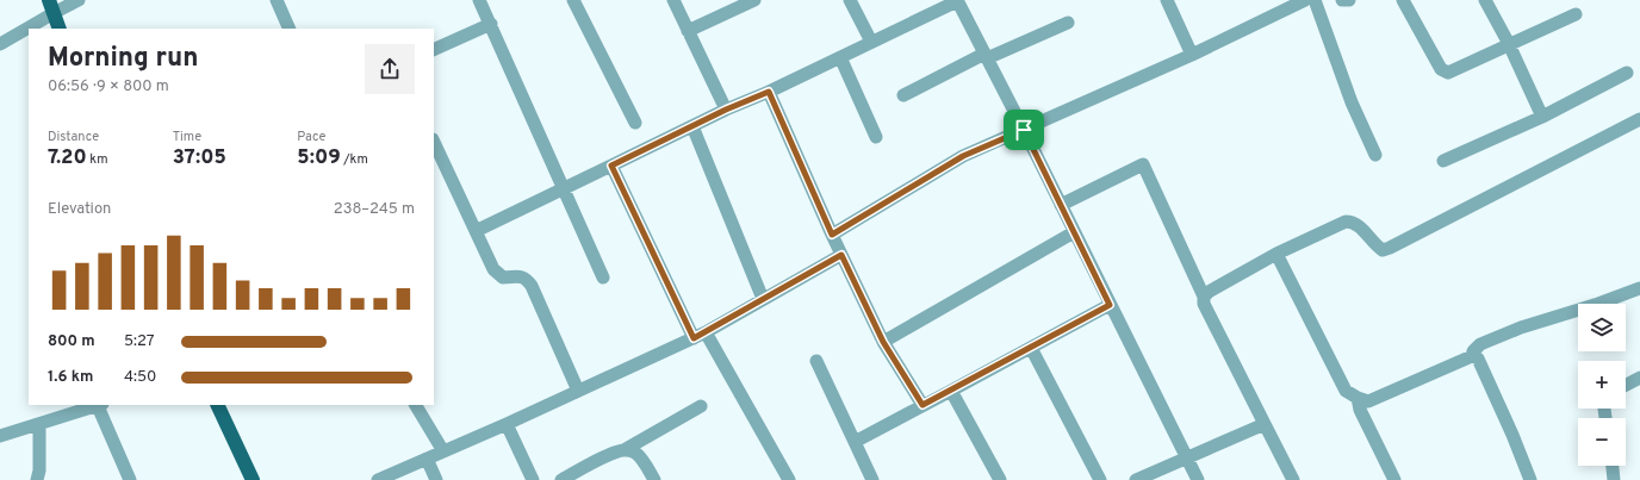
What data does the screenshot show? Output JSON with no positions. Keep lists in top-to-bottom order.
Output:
{
  "page": {
    "heading": ["Morning run", "06:56 · 9 × 800 m"],
    "stats": [
      ["Distance", "7.20 km"],
      ["Time", "37:05"],
      ["Pace", "5:09 /km"]
    ],
    "chart": ["Elevation", "238–245 m"],
    "map_buttons": ["+", "−"],
    "list": [
      {
        "name": "800 m",
        "note": "5:27"
      },
      {
        "name": "1.6 km",
        "note": "4:50"
      }
    ]
  }
}
